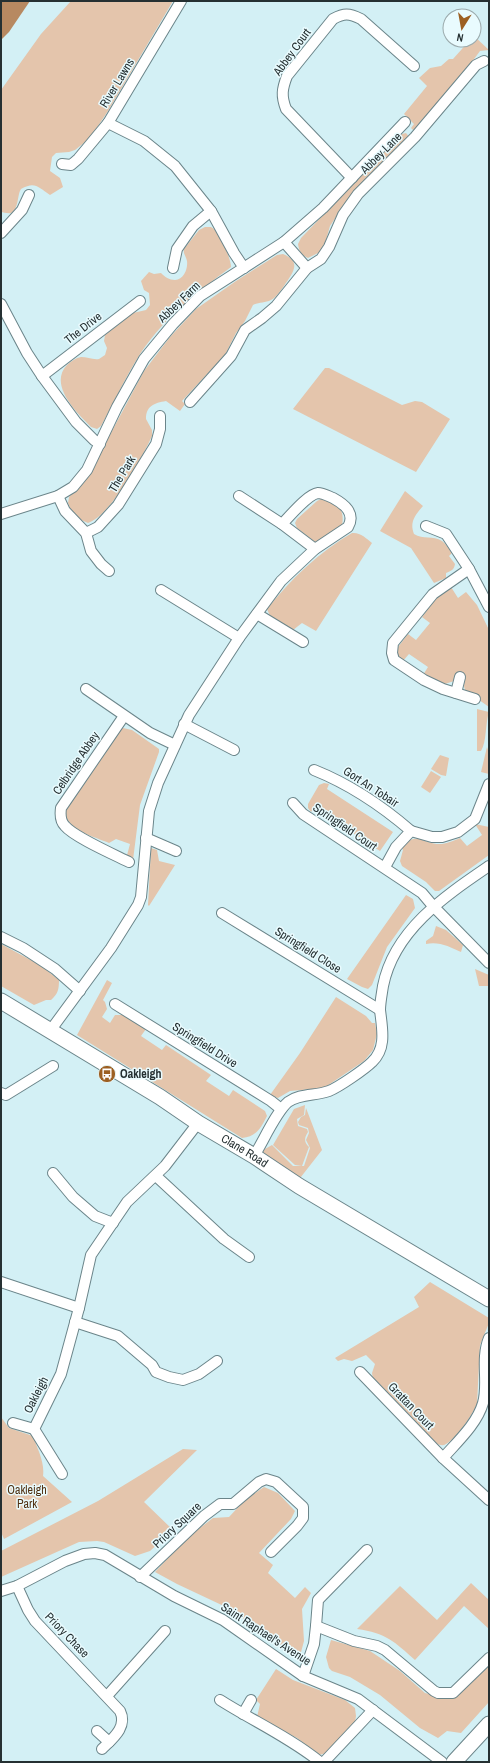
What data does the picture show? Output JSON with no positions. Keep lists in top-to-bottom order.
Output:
{
  "streets": {
    "main road": ["Clane Road"],
    "street": [
      "Abbey Court",
      "River Lawns",
      "Abbey Lane",
      "Abbey Farm",
      "The Drive",
      "The Park",
      "Celbridge Abbey",
      "Gort An Tobair",
      "Springfield Court",
      "Springfield Close",
      "Springfield Drive",
      "Oakleigh",
      "Grattan Court",
      "Priory Square",
      "Saint Raphael's Avenue",
      "Priory Chase"
    ]
  },
  "crossings": [
    ["Abbey Court", "Abbey Farm"],
    ["Gort An Tobair", "Springfield Court"],
    ["Clane Road", "Oakleigh"],
    ["Priory Square", "Saint Raphael's Avenue"],
    ["Saint Raphael's Avenue", "Priory Chase"]
  ],
  "parks": ["Oakleigh Park"],
  "places": {
    "bus stop": ["Oakleigh"]
  },
  "north": "bottom"
}
